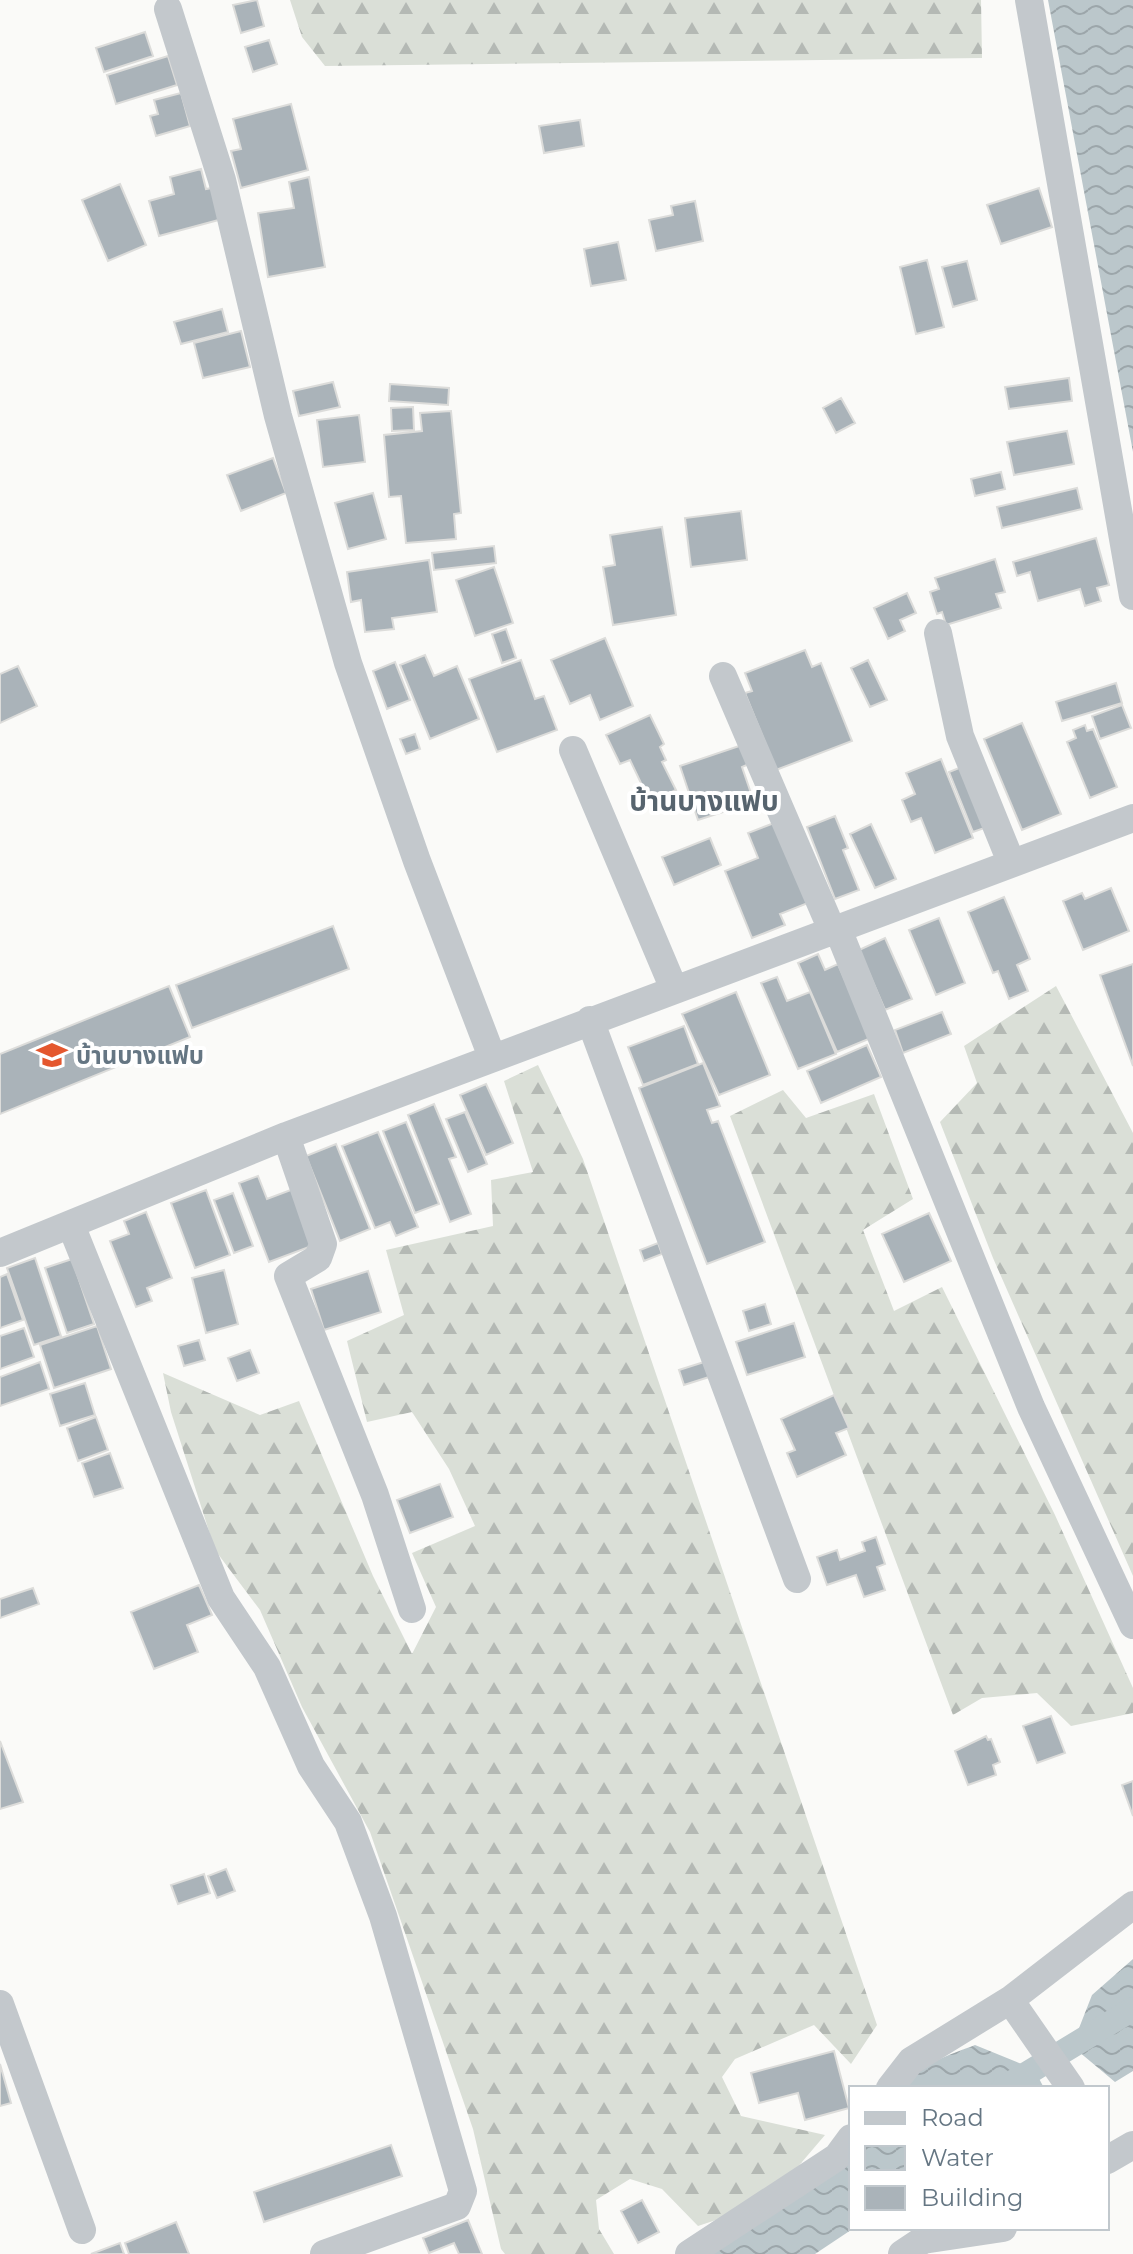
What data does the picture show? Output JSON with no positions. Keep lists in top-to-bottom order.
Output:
{
  "districts": ["บ้านบางแฟบ"],
  "places": {
    "school or university": ["บ้านบางแฟบ"]
  },
  "legend": ["Road", "Water", "Building"]
}
